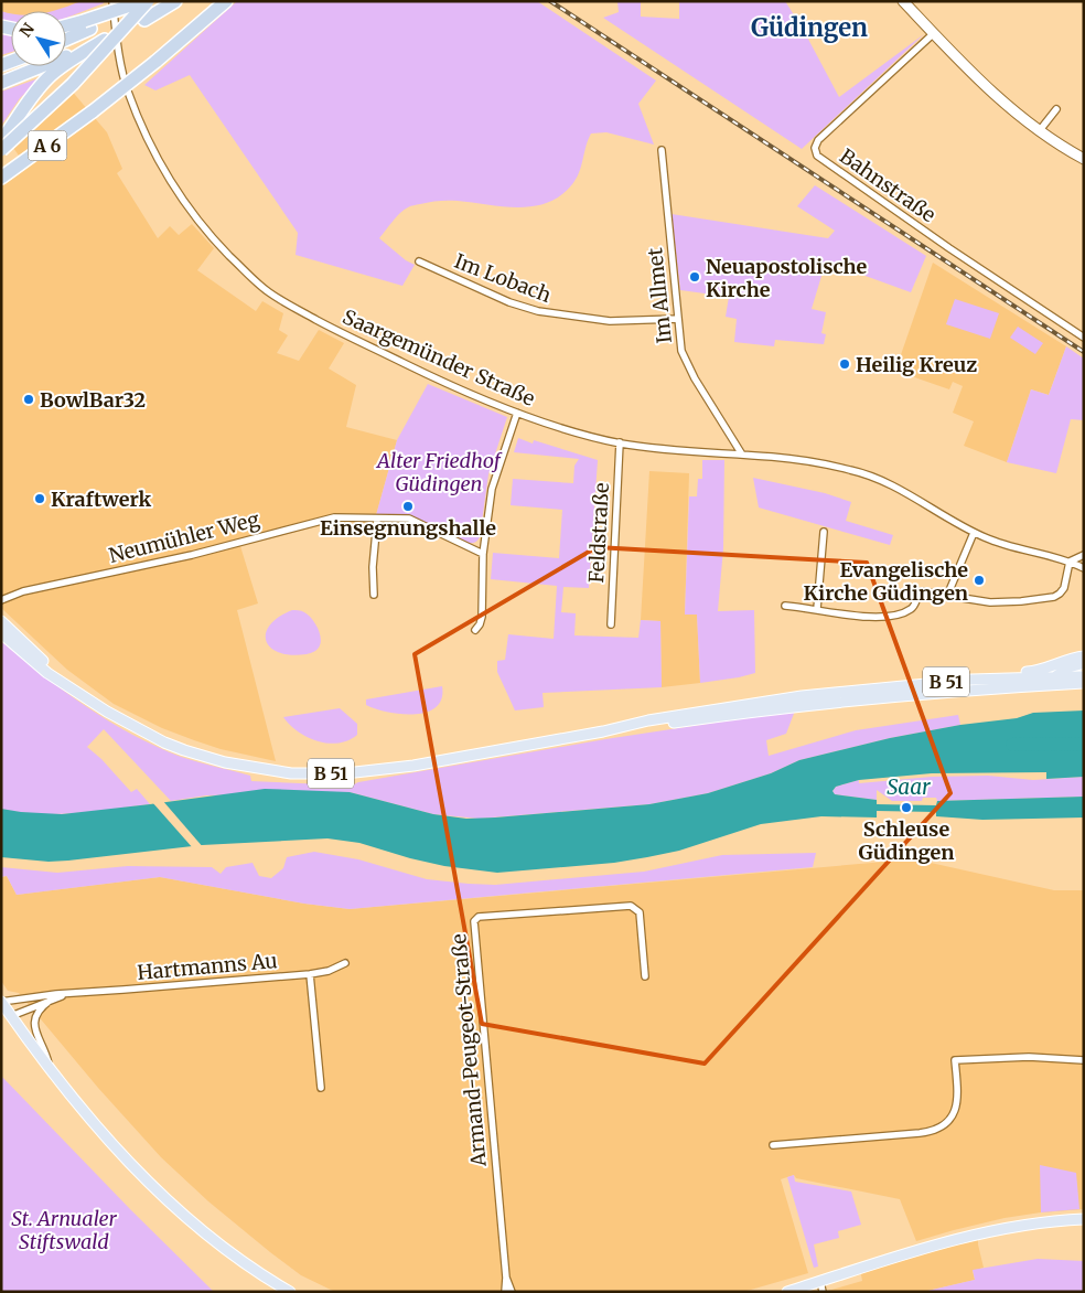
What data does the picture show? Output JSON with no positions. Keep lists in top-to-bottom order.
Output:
{
  "streets": {
    "highway": ["A 6"],
    "main road": ["B 51"],
    "street": [
      "Bahnstraße",
      "Im Lobach",
      "Im Allmet",
      "Saargemünder Straße",
      "Feldstraße",
      "Neumühler Weg",
      "Hartmanns Au",
      "Armand-Peugeot-Straße"
    ]
  },
  "crossings": [
    ["Im Lobach", "Im Allmet"],
    ["Im Allmet", "Saargemünder Straße"],
    ["Saargemünder Straße", "Feldstraße"]
  ],
  "districts": ["Güdingen"],
  "water": ["Saar"],
  "parks": ["Alter Friedhof Güdingen", "St. Arnualer Stiftswald"],
  "places": [
    "Neuapostolische Kirche",
    "Heilig Kreuz",
    "BowlBar32",
    "Kraftwerk",
    "Einsegnungshalle",
    "Evangelische Kirche Güdingen",
    "Schleuse Güdingen"
  ],
  "north": "top left"
}
